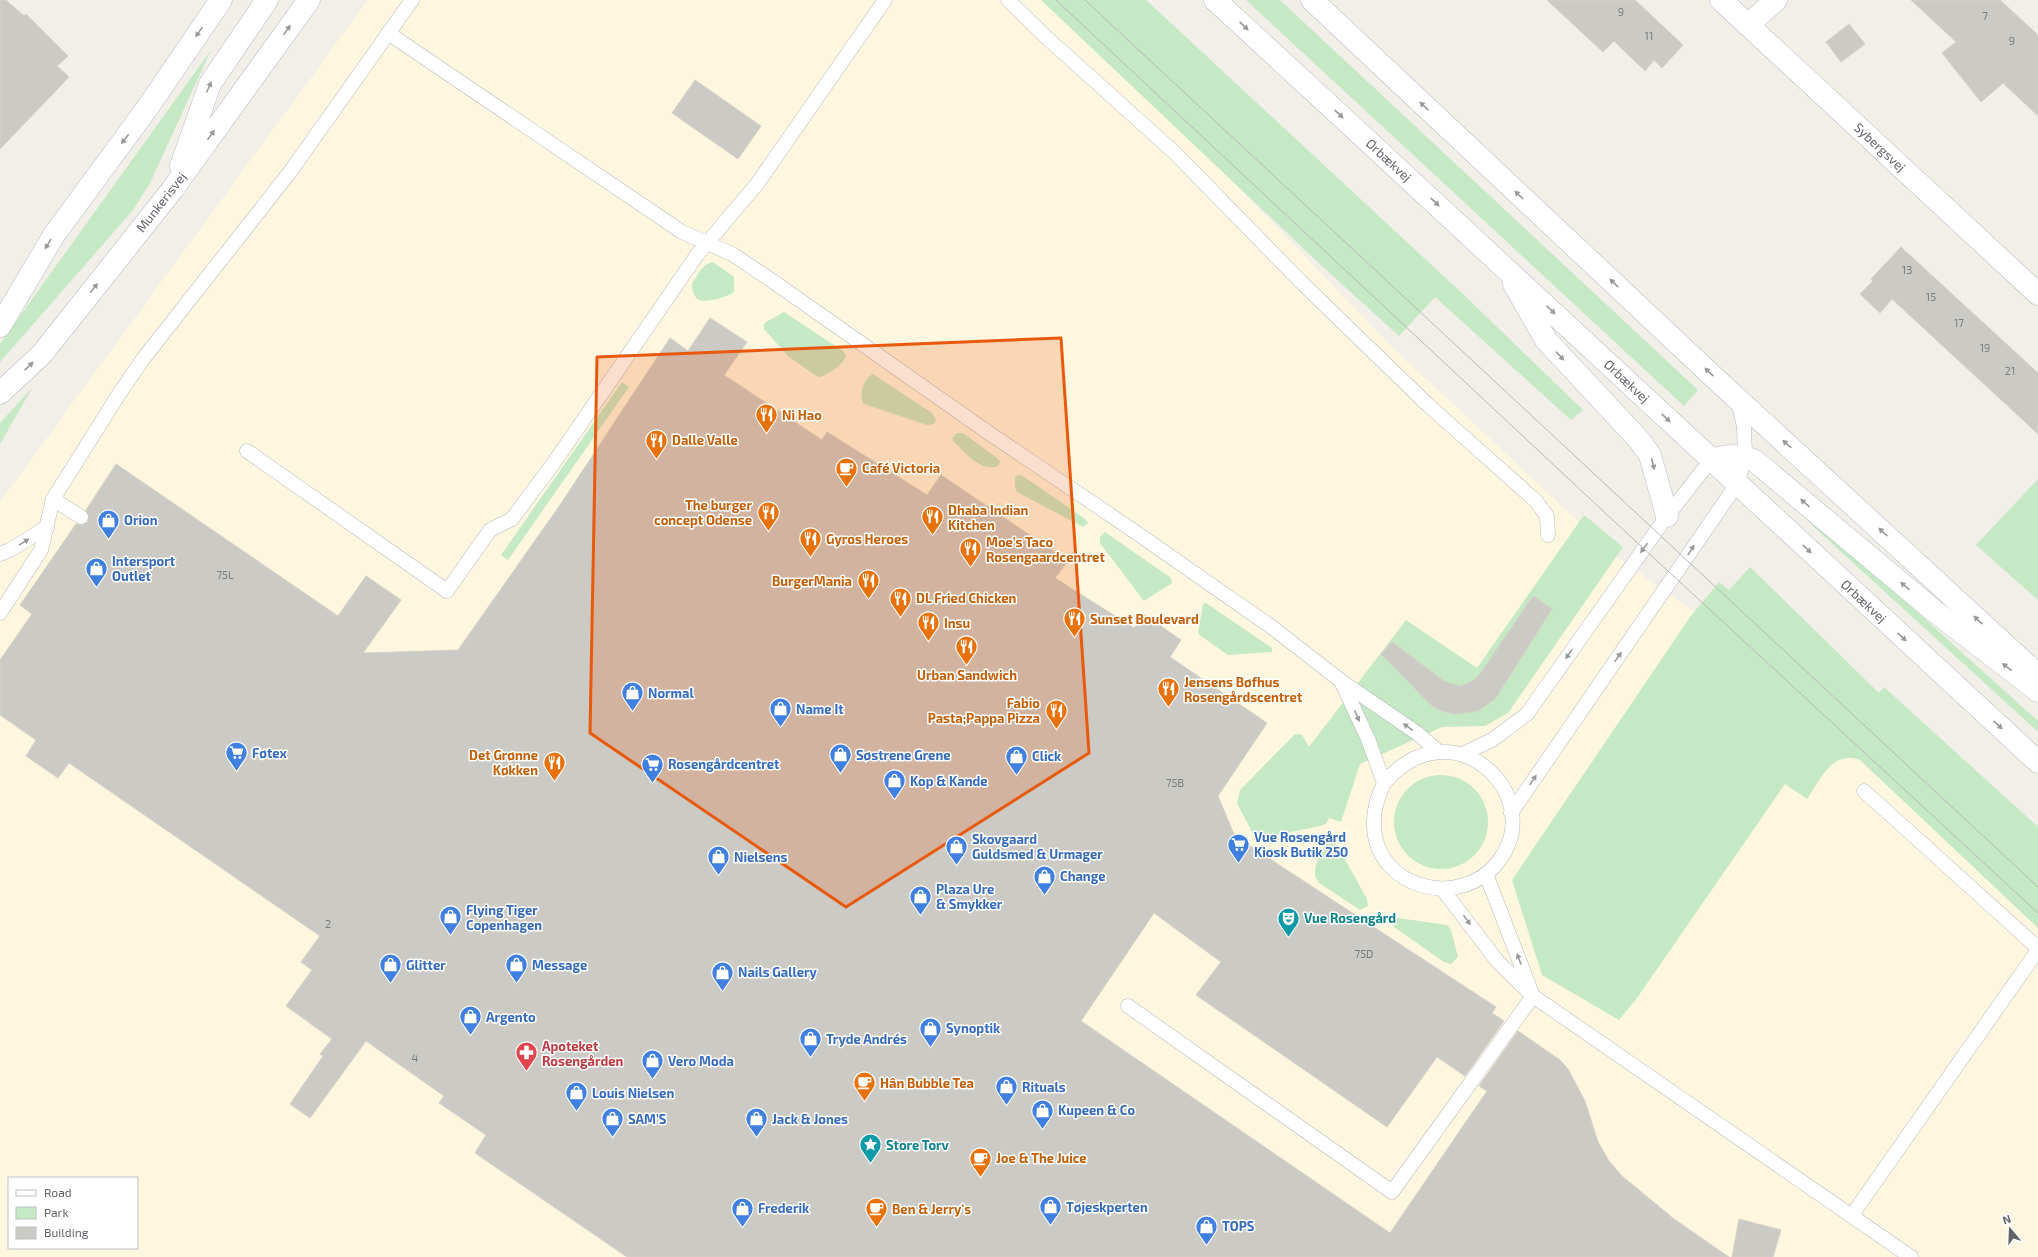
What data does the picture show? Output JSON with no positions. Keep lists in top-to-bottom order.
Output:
{
  "streets": {
    "main road": ["Sybergsvej", "Ørbækvej", "Munkerisvej"]
  },
  "places": {
    "restaurant": [
      "Ni Hao",
      "Dalle Valle",
      "The burger concept Odense",
      "Dhaba Indian Kitchen",
      "Gyros Heroes",
      "Moe’s Taco Rosengaardcentret",
      "BurgerMania",
      "DL Fried Chicken",
      "Sunset Boulevard",
      "Insu",
      "Urban Sandwich",
      "Jensens Bøfhus Rosengårdscentret",
      "Fabio Pasta;Pappa Pizza",
      "Det Grønne Køkken"
    ],
    "cafe": [
      "Café Victoria",
      "Hân Bubble Tea",
      "Joe & The Juice",
      "Ben & Jerry's"
    ],
    "shop": [
      "Orion",
      "Intersport Outlet",
      "Normal",
      "Name It",
      "Søstrene Grene",
      "Click",
      "Kop & Kande",
      "Skovgaard Guldsmed & Urmager",
      "Nielsens",
      "Change",
      "Plaza Ure & Smykker",
      "Flying Tiger Copenhagen",
      "Glitter",
      "Message",
      "Nails Gallery",
      "Argento",
      "Synoptik",
      "Tryde Andrés",
      "Vero Moda",
      "Rituals",
      "Louis Nielsen",
      "Kupeen & Co",
      "SAM’S",
      "Jack & Jones",
      "Tøjeskperten",
      "Frederik",
      "TOPS"
    ],
    "supermarket": ["Føtex", "Rosengårdcentret", "Vue Rosengård Kiosk Butik 250"],
    "theatre": ["Vue Rosengård"],
    "pharmacy": ["Apoteket Rosengården"],
    "place": ["Store Torv"]
  },
  "house_numbers": [
    "9",
    "7",
    "11",
    "9",
    "13",
    "15",
    "17",
    "19",
    "21",
    "75L",
    "75B",
    "2",
    "75D",
    "4"
  ],
  "legend": ["Road", "Park", "Building"],
  "north": "top"
}
